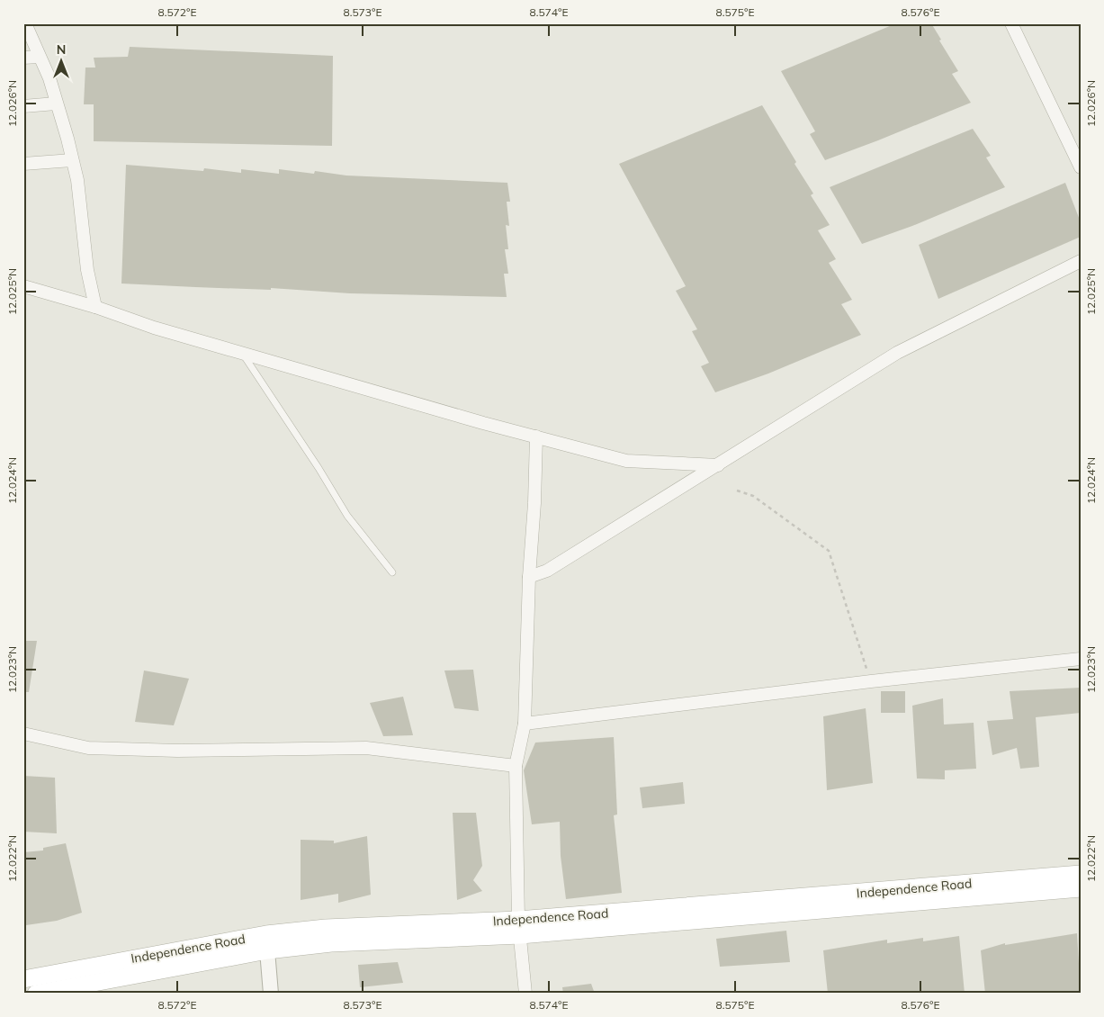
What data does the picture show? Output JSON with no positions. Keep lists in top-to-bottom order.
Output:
{
  "streets": {
    "main road": ["Independence Road"]
  },
  "north": "top",
  "coordinates": [
    "8.572°E",
    "8.573°E",
    "8.574°E",
    "8.575°E",
    "8.576°E",
    "12.026°N",
    "12.025°N",
    "12.024°N",
    "12.023°N",
    "12.022°N"
  ]
}
